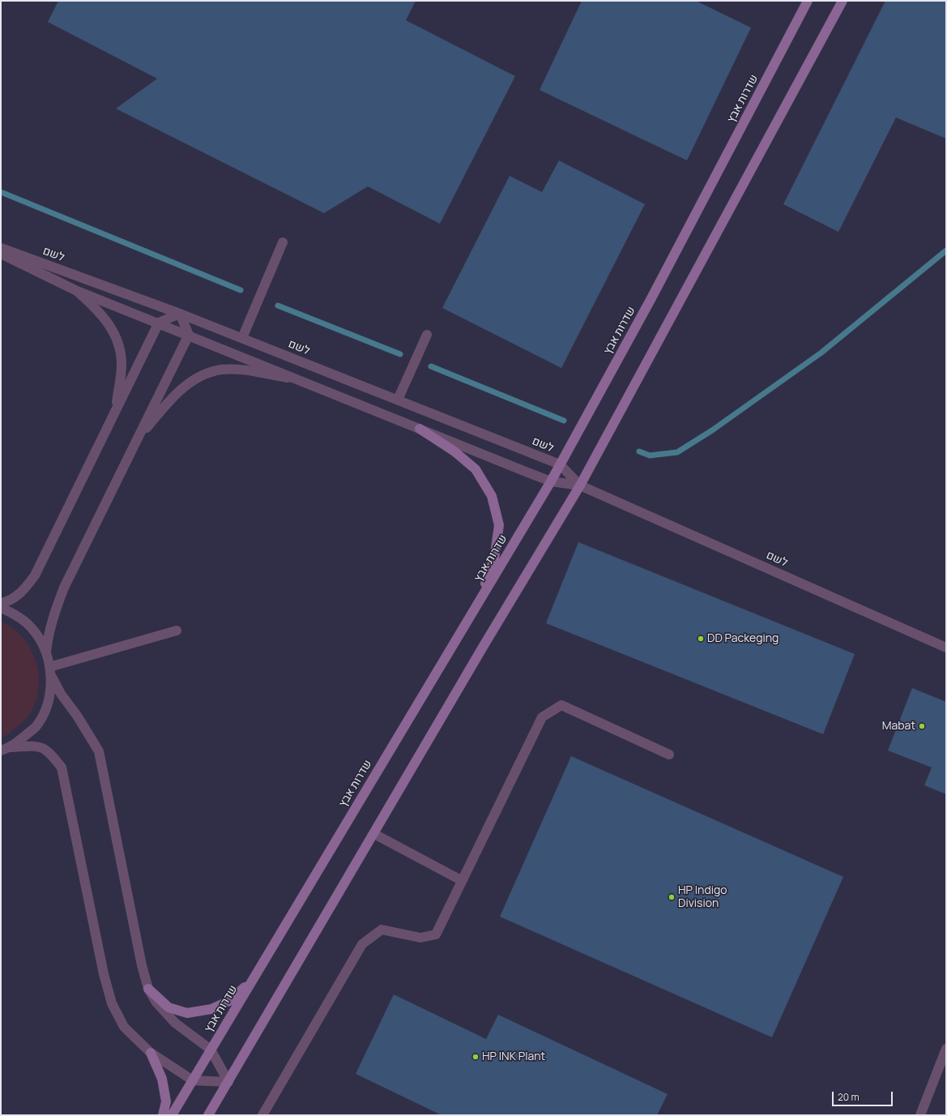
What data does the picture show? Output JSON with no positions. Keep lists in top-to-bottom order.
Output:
{
  "streets": {
    "street": ["שדרות אבץ", "לשם"]
  },
  "crossings": [
    ["שדרות אבץ", "לשם"]
  ],
  "places": [
    "DD Packeging",
    "Mabat",
    "HP Indigo Division",
    "HP INK Plant"
  ],
  "scale_bar": "20 m"
}
